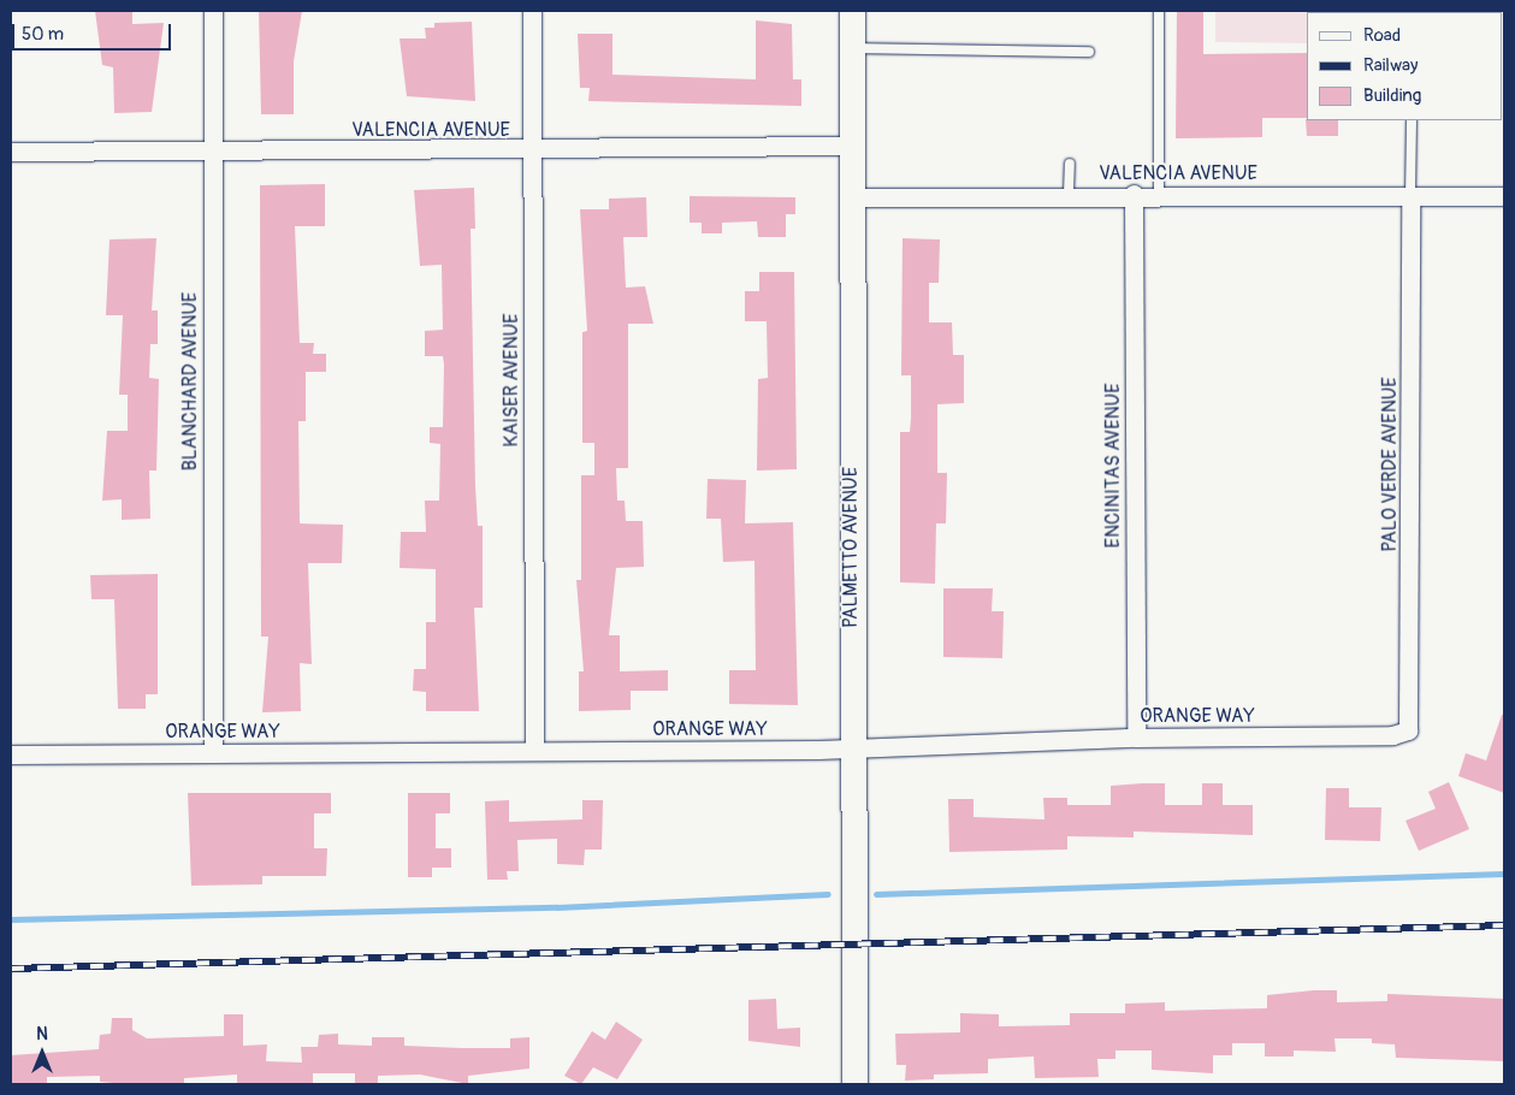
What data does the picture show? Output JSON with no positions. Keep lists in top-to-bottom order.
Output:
{
  "streets": {
    "street": [
      "VALENCIA AVENUE",
      "KAISER AVENUE",
      "BLANCHARD AVENUE",
      "PALO VERDE AVENUE",
      "ENCINITAS AVENUE",
      "PALMETTO AVENUE",
      "ORANGE WAY"
    ]
  },
  "crossings": [
    ["VALENCIA AVENUE", "KAISER AVENUE"],
    ["VALENCIA AVENUE", "BLANCHARD AVENUE"],
    ["VALENCIA AVENUE", "PALO VERDE AVENUE"],
    ["VALENCIA AVENUE", "ENCINITAS AVENUE"],
    ["VALENCIA AVENUE", "PALMETTO AVENUE"],
    ["KAISER AVENUE", "ORANGE WAY"],
    ["BLANCHARD AVENUE", "ORANGE WAY"],
    ["PALO VERDE AVENUE", "ORANGE WAY"],
    ["ENCINITAS AVENUE", "ORANGE WAY"],
    ["PALMETTO AVENUE", "ORANGE WAY"]
  ],
  "legend": ["Road", "Railway", "Building"],
  "scale_bar": "50 m",
  "north": "top"
}
